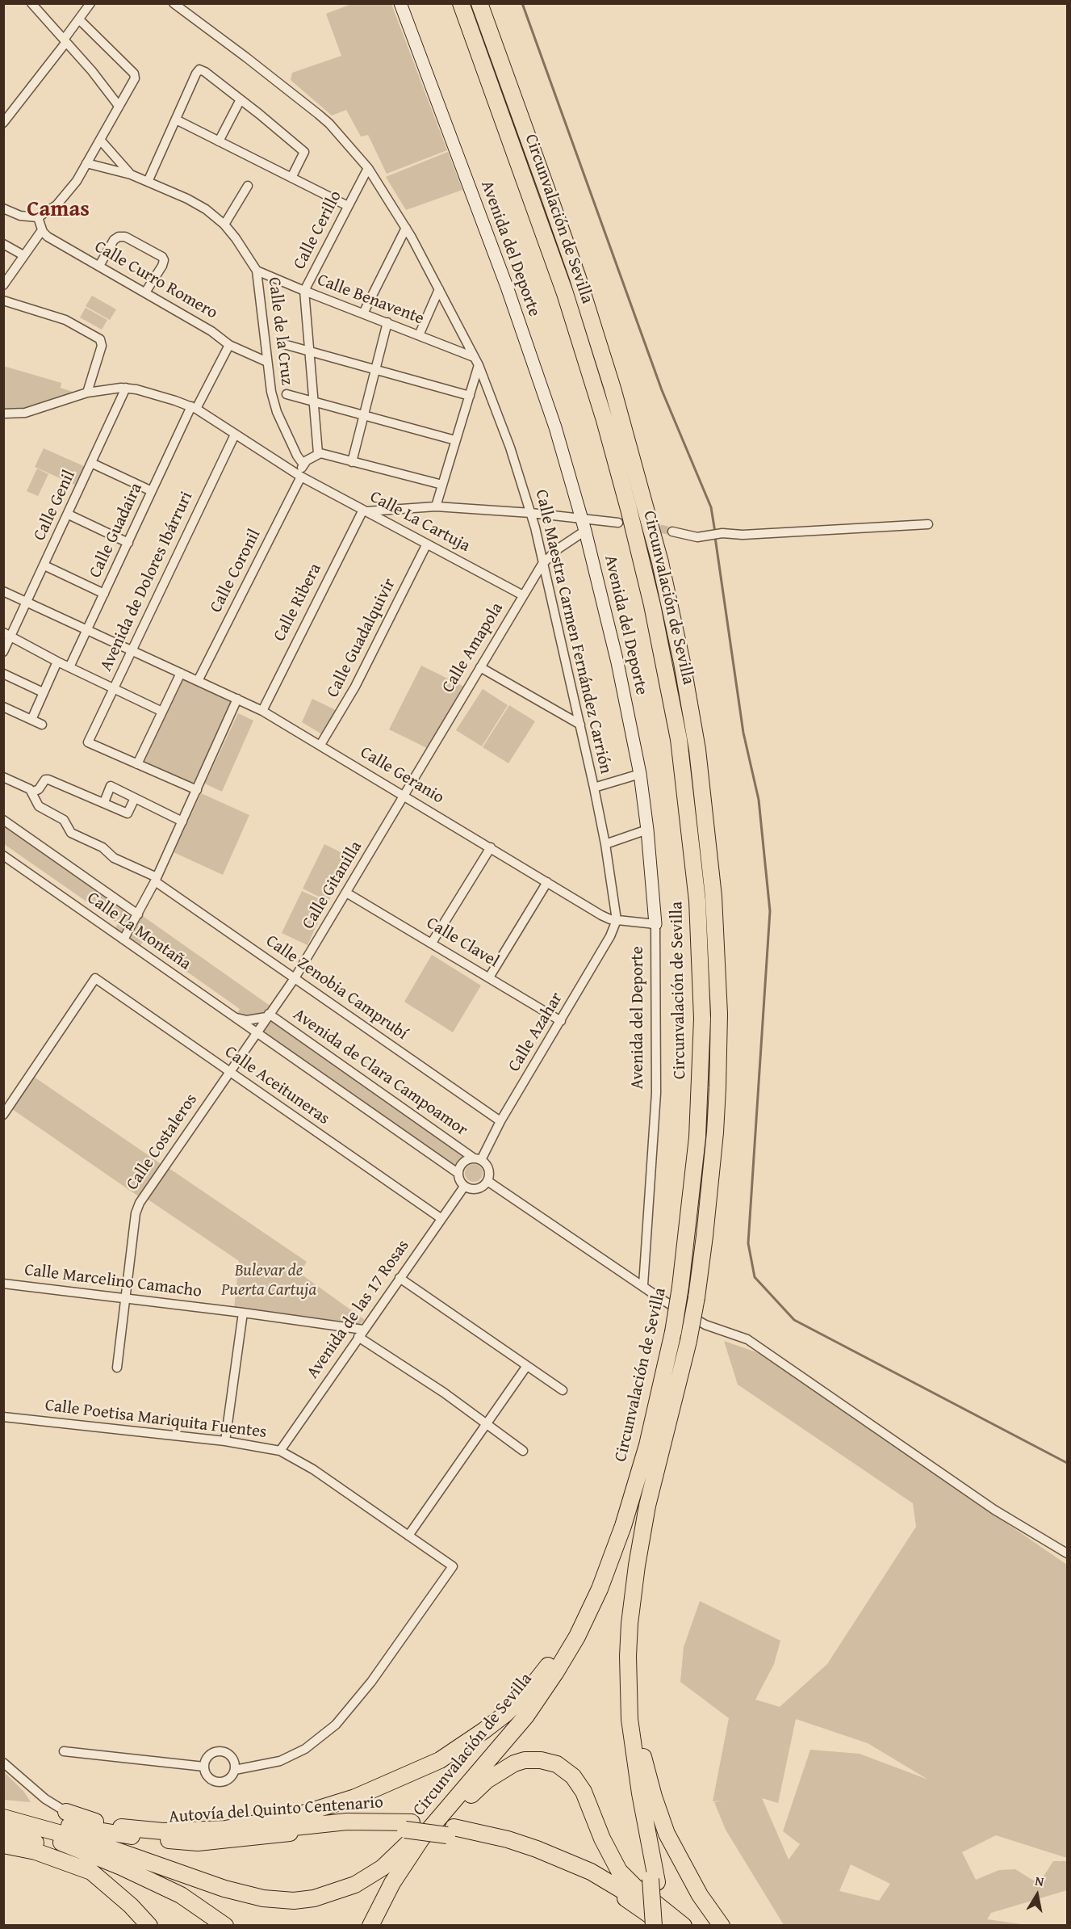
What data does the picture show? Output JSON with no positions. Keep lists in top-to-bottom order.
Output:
{
  "streets": {
    "highway": ["Circunvalación de Sevilla", "Autovía del Quinto Centenario"],
    "street": [
      "Calle Cerillo",
      "Avenida del Deporte",
      "Calle Curro Romero",
      "Calle Benavente",
      "Calle de la Cruz",
      "Calle Genil",
      "Calle La Cartuja",
      "Calle Guadaira",
      "Calle Coronil",
      "Avenida de Dolores Ibárruri",
      "Calle Ribera",
      "Calle Maestra Carmen Fernández Carrión",
      "Calle Guadalquivir",
      "Calle Amapola",
      "Calle Geranio",
      "Calle Gitanilla",
      "Calle La Montaña",
      "Calle Clavel",
      "Calle Zenobia Camprubí",
      "Calle Azahar",
      "Avenida de Clara Campoamor",
      "Calle Aceituneras",
      "Calle Costaleros",
      "Calle Marcelino Camacho",
      "Avenida de las 17 Rosas",
      "Calle Poetisa Mariquita Fuentes"
    ]
  },
  "crossings": [
    ["Calle Cerillo", "Calle Benavente"],
    ["Calle Cerillo", "Calle Maestra Carmen Fernández Carrión"],
    ["Avenida del Deporte", "Calle Amapola"],
    ["Avenida del Deporte", "Calle Geranio"],
    ["Calle Curro Romero", "Calle de la Cruz"],
    ["Calle Curro Romero", "Calle Guadaira"],
    ["Calle Benavente", "Calle de la Cruz"],
    ["Calle Benavente", "Calle Maestra Carmen Fernández Carrión"],
    ["Calle de la Cruz", "Calle Coronil"],
    ["Calle Genil", "Calle La Cartuja"],
    ["Calle Genil", "Calle Geranio"],
    ["Calle La Cartuja", "Calle Guadaira"],
    ["Calle La Cartuja", "Calle Coronil"],
    ["Calle La Cartuja", "Avenida de Dolores Ibárruri"],
    ["Calle La Cartuja", "Calle Ribera"],
    ["Calle La Cartuja", "Calle Guadalquivir"],
    ["Calle La Cartuja", "Calle Amapola"],
    ["Calle Guadaira", "Calle Geranio"],
    ["Calle Coronil", "Calle Geranio"],
    ["Avenida de Dolores Ibárruri", "Calle Geranio"],
    ["Calle Ribera", "Calle Geranio"],
    ["Calle Maestra Carmen Fernández Carrión", "Calle Amapola"],
    ["Calle Maestra Carmen Fernández Carrión", "Calle Geranio"],
    ["Calle Maestra Carmen Fernández Carrión", "Calle Azahar"],
    ["Calle Guadalquivir", "Calle Geranio"],
    ["Calle Amapola", "Calle Geranio"],
    ["Calle Amapola", "Calle Gitanilla"],
    ["Calle Geranio", "Calle Gitanilla"],
    ["Calle Geranio", "Calle Azahar"],
    ["Calle Gitanilla", "Calle La Montaña"],
    ["Calle Gitanilla", "Calle Clavel"],
    ["Calle Gitanilla", "Calle Zenobia Camprubí"],
    ["Calle Gitanilla", "Avenida de Clara Campoamor"],
    ["Calle Gitanilla", "Calle Costaleros"],
    ["Calle La Montaña", "Calle Costaleros"],
    ["Calle Clavel", "Calle Azahar"],
    ["Calle Zenobia Camprubí", "Calle Azahar"],
    ["Calle Azahar", "Avenida de Clara Campoamor"],
    ["Calle Azahar", "Avenida de las 17 Rosas"],
    ["Avenida de Clara Campoamor", "Avenida de las 17 Rosas"],
    ["Calle Aceituneras", "Calle Costaleros"],
    ["Calle Aceituneras", "Avenida de las 17 Rosas"],
    ["Calle Costaleros", "Calle Marcelino Camacho"],
    ["Calle Marcelino Camacho", "Avenida de las 17 Rosas"],
    ["Avenida de las 17 Rosas", "Calle Poetisa Mariquita Fuentes"]
  ],
  "districts": ["Camas"],
  "parks": ["Bulevar de Puerta Cartuja"],
  "north": "top"
}
